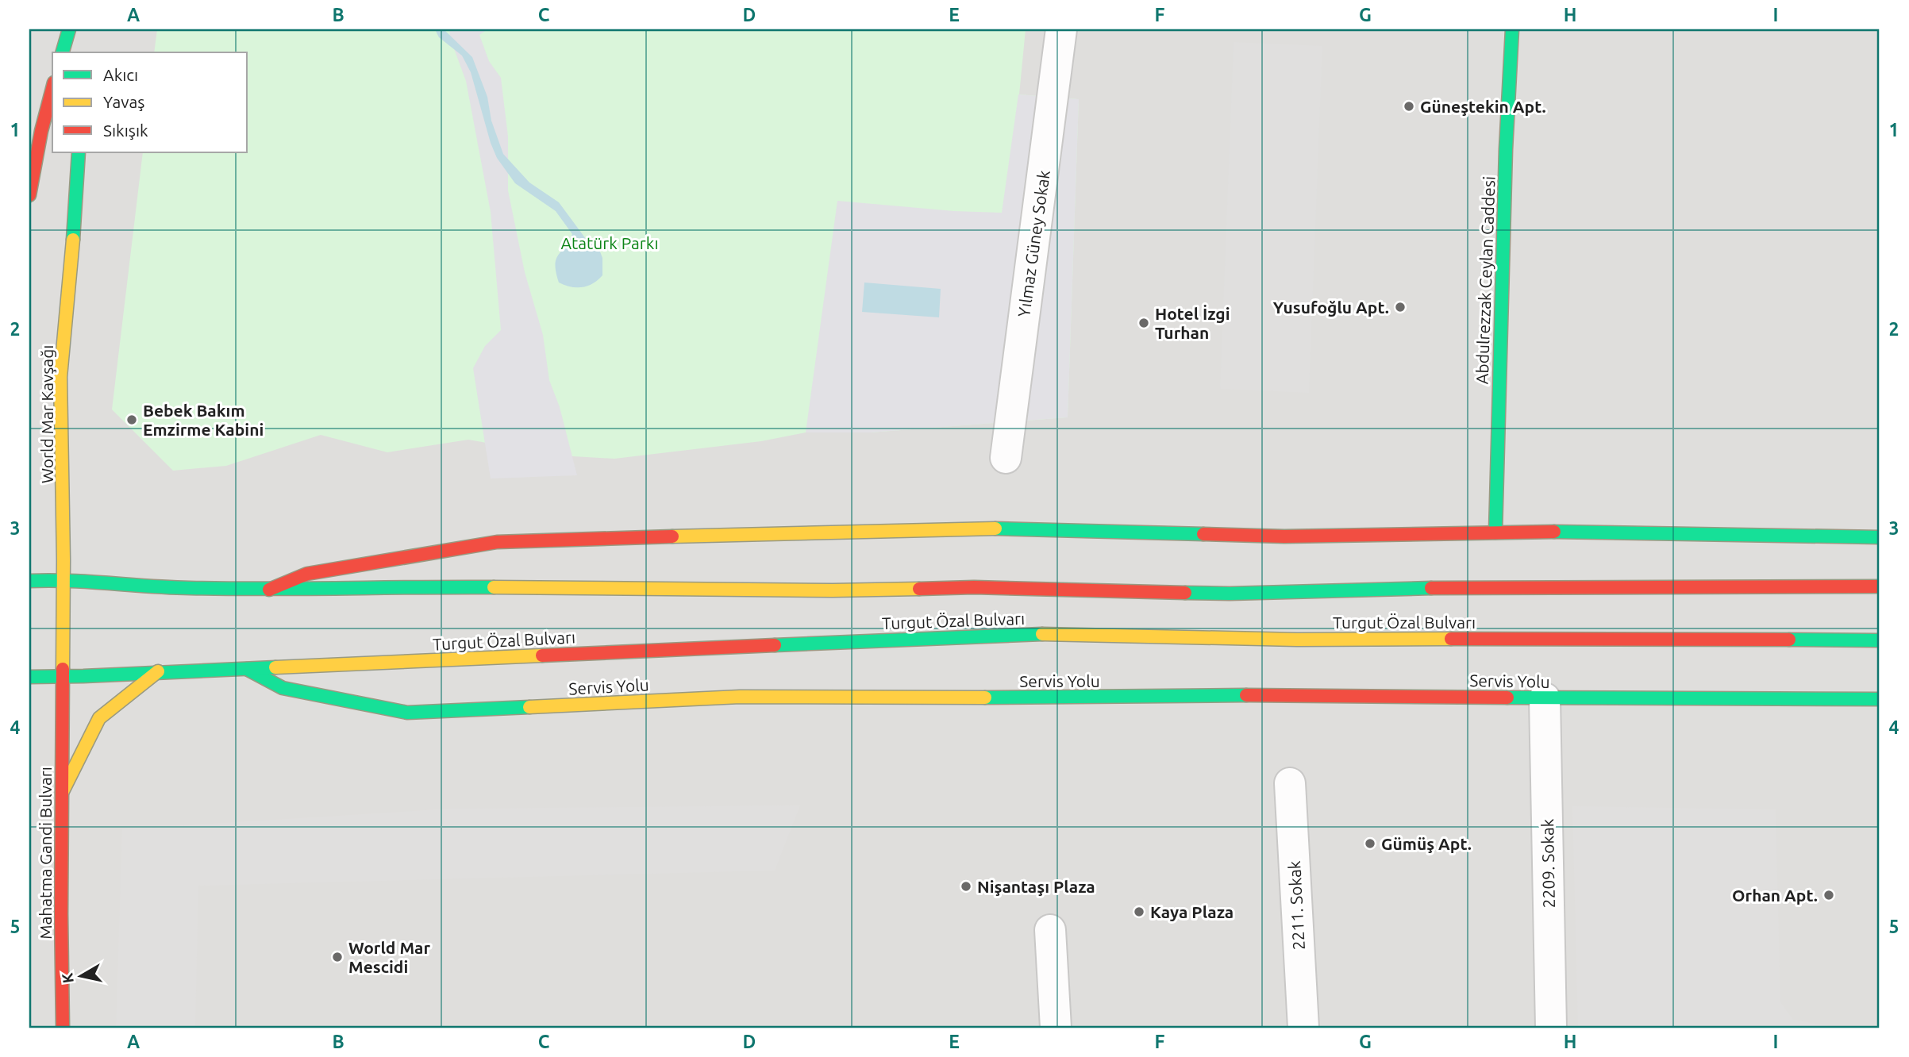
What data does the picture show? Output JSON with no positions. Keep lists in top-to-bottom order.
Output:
{
  "streets": {
    "main road": [
      "Abdulrezzak Ceylan Caddesi",
      "World Mar Kavşağı",
      "Turgut Özal Bulvarı",
      "Servis Yolu",
      "Mahatma Gandi Bulvarı"
    ],
    "street": ["Yılmaz Güney Sokak", "2209. Sokak", "2211. Sokak"]
  },
  "crossings": [
    ["World Mar Kavşağı", "Turgut Özal Bulvarı"],
    ["World Mar Kavşağı", "Mahatma Gandi Bulvarı"],
    ["Turgut Özal Bulvarı", "Servis Yolu"],
    ["Turgut Özal Bulvarı", "Mahatma Gandi Bulvarı"],
    ["Servis Yolu", "2209. Sokak"]
  ],
  "parks": ["Atatürk Parkı"],
  "places": [
    "Güneştekin Apt.",
    "Yusufoğlu Apt.",
    "Hotel İzgi Turhan",
    "Bebek Bakım Emzirme Kabini",
    "Gümüş Apt.",
    "Nişantaşı Plaza",
    "Orhan Apt.",
    "Kaya Plaza",
    "World Mar Mescidi"
  ],
  "legend": ["Akıcı", "Yavaş", "Sıkışık"],
  "north": "left",
  "grid": {
    "columns": [
      "A",
      "B",
      "C",
      "D",
      "E",
      "F",
      "G",
      "H",
      "I"
    ],
    "rows": [
      "1",
      "2",
      "3",
      "4",
      "5"
    ]
  }
}
